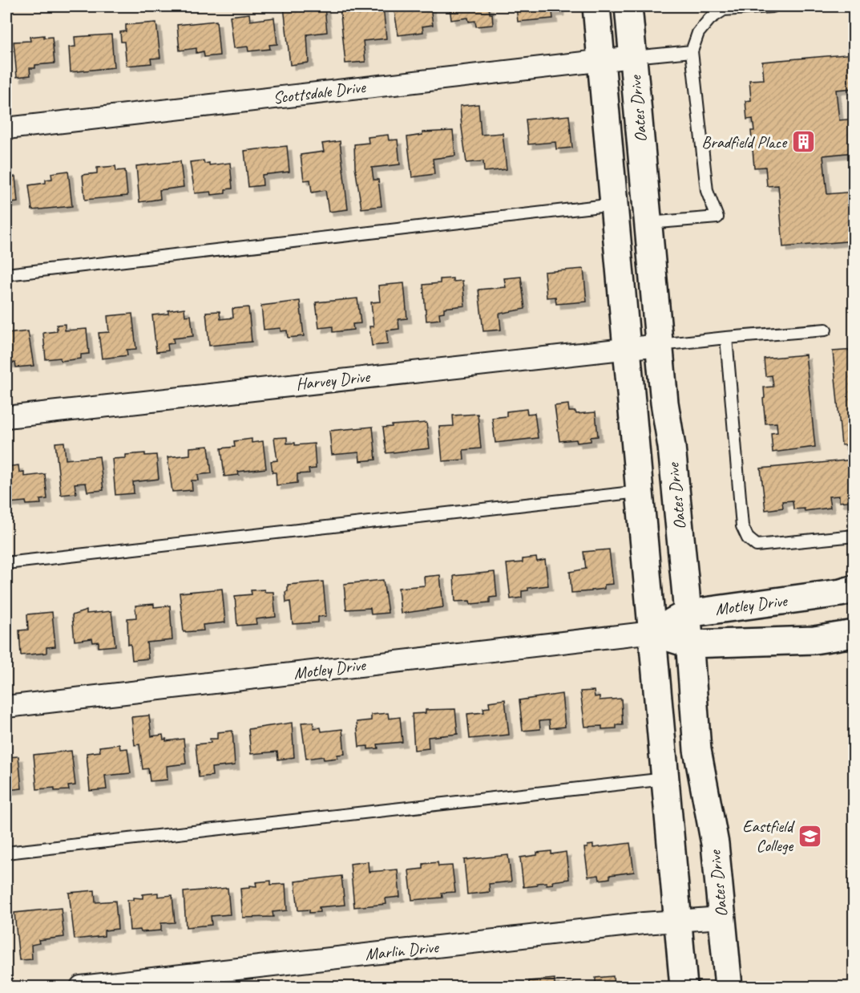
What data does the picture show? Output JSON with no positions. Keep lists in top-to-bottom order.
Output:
{
  "streets": {
    "main road": ["Oates Drive", "Motley Drive"],
    "street": ["Scottsdale Drive", "Harvey Drive", "Marlin Drive"]
  },
  "crossings": [
    ["Scottsdale Drive", "Oates Drive"],
    ["Oates Drive", "Harvey Drive"],
    ["Oates Drive", "Motley Drive"],
    ["Oates Drive", "Marlin Drive"]
  ],
  "places": {
    "building": ["Bradfield Place"],
    "school or university": ["Eastfield College"]
  }
}
